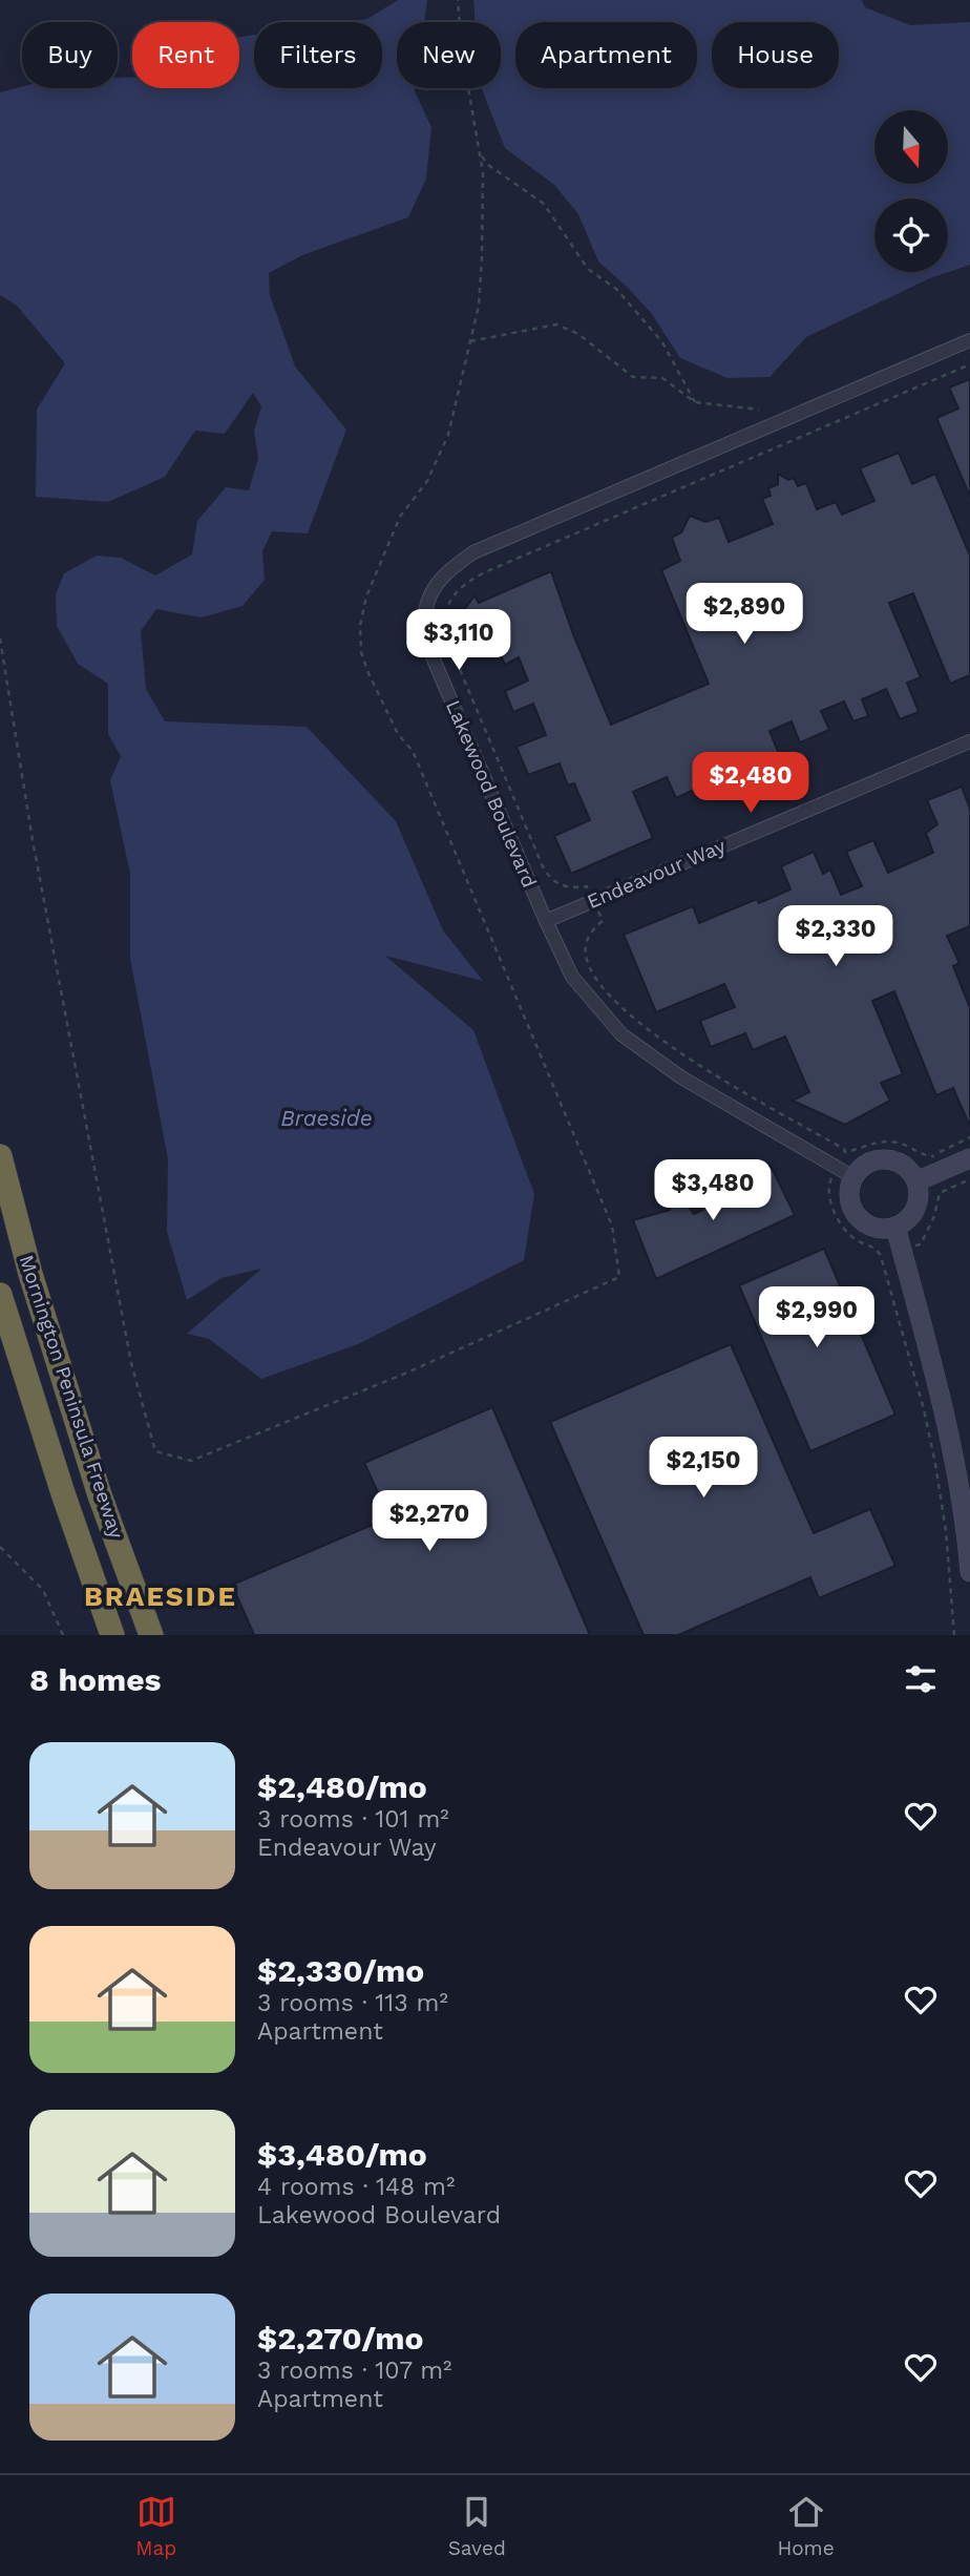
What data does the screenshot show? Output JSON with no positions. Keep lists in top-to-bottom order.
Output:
{
  "streets": {
    "highway": ["Mornington Peninsula Freeway"],
    "street": ["Lakewood Boulevard", "Endeavour Way"]
  },
  "crossings": [
    ["Lakewood Boulevard", "Endeavour Way"]
  ],
  "districts": ["BRAESIDE"],
  "water": ["Braeside"],
  "north": "bottom",
  "page": {
    "chip": [
      "Buy",
      "Rent",
      "Filters",
      "New",
      "Apartment",
      "House"
    ],
    "price": [
      "$2,890",
      "$3,110",
      "$2,480",
      "$2,330",
      "$3,480",
      "$2,990",
      "$2,150",
      "$2,270"
    ],
    "heading": "8 homes",
    "list": [
      {
        "name": "$2,480/mo",
        "note": "3 rooms · 101 m² · Endeavour Way"
      },
      {
        "name": "$2,330/mo",
        "note": "3 rooms · 113 m² · Apartment"
      },
      {
        "name": "$3,480/mo",
        "note": "4 rooms · 148 m² · Lakewood Boulevard"
      },
      {
        "name": "$2,270/mo",
        "note": "3 rooms · 107 m² · Apartment"
      }
    ],
    "tabs": ["Map", "Saved", "Home"]
  }
}
